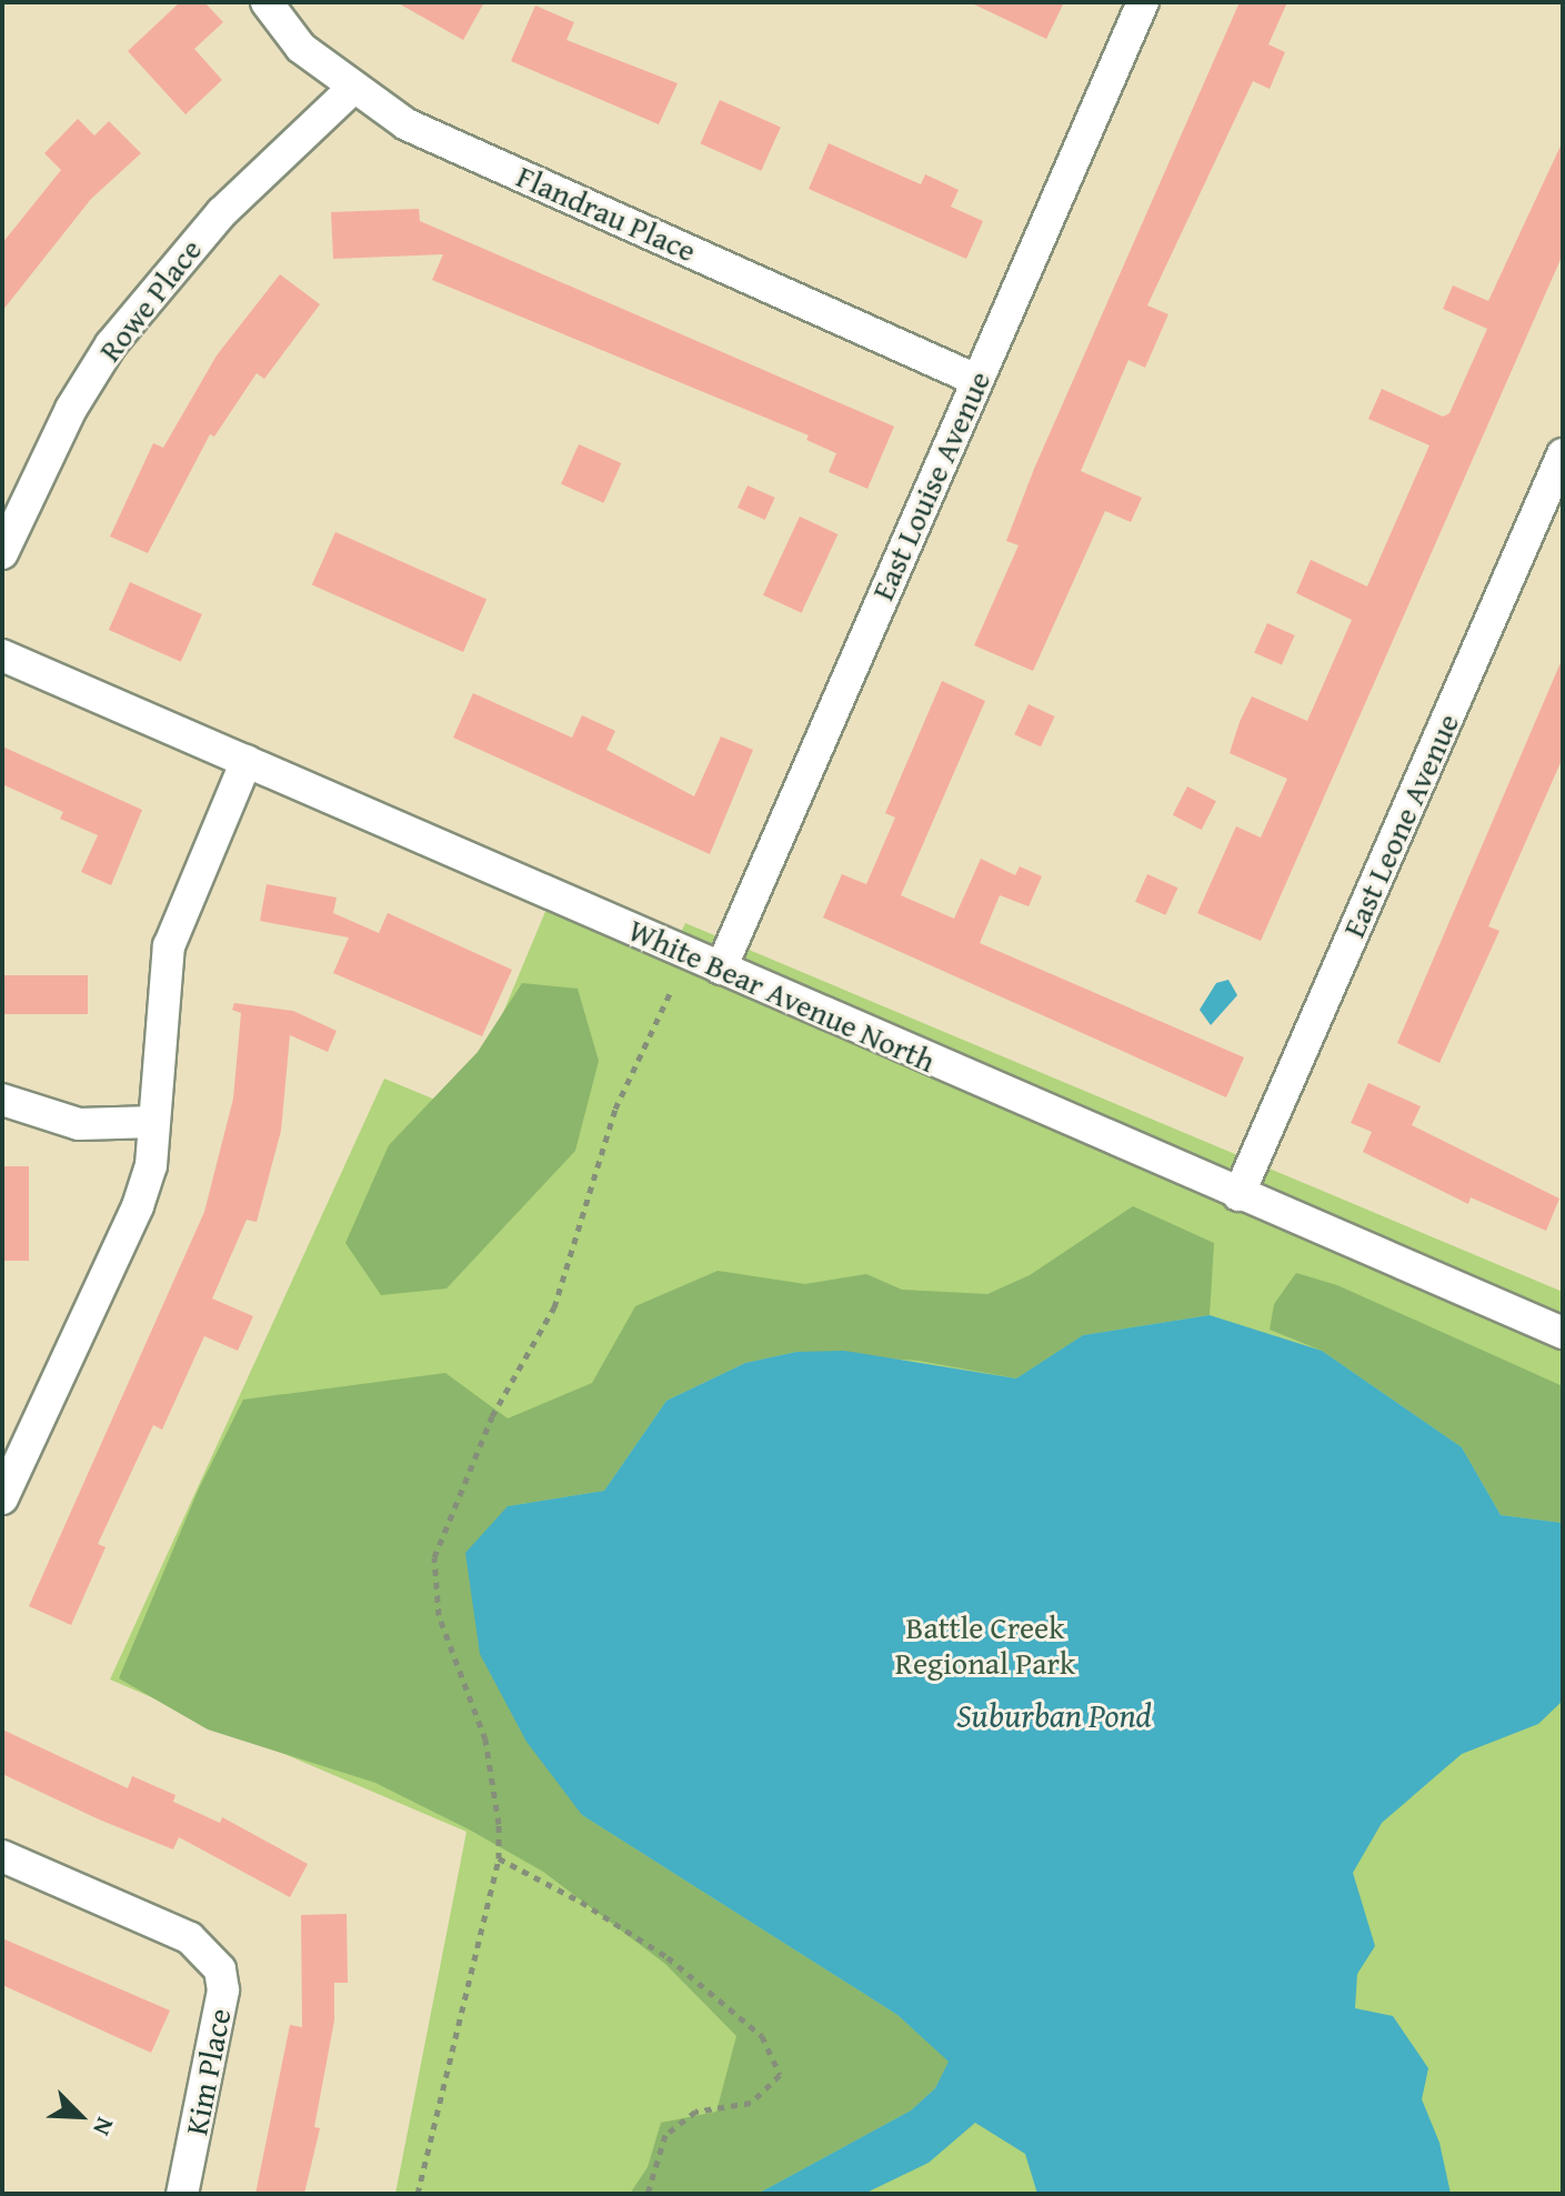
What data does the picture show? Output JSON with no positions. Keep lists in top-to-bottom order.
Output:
{
  "streets": {
    "street": [
      "Flandrau Place",
      "Rowe Place",
      "East Louise Avenue",
      "East Leone Avenue",
      "White Bear Avenue North",
      "Kim Place"
    ]
  },
  "crossings": [
    ["Flandrau Place", "Rowe Place"],
    ["Flandrau Place", "East Louise Avenue"],
    ["East Louise Avenue", "White Bear Avenue North"],
    ["East Leone Avenue", "White Bear Avenue North"]
  ],
  "water": ["Suburban Pond"],
  "parks": ["Battle Creek Regional Park"],
  "north": "bottom right"
}
